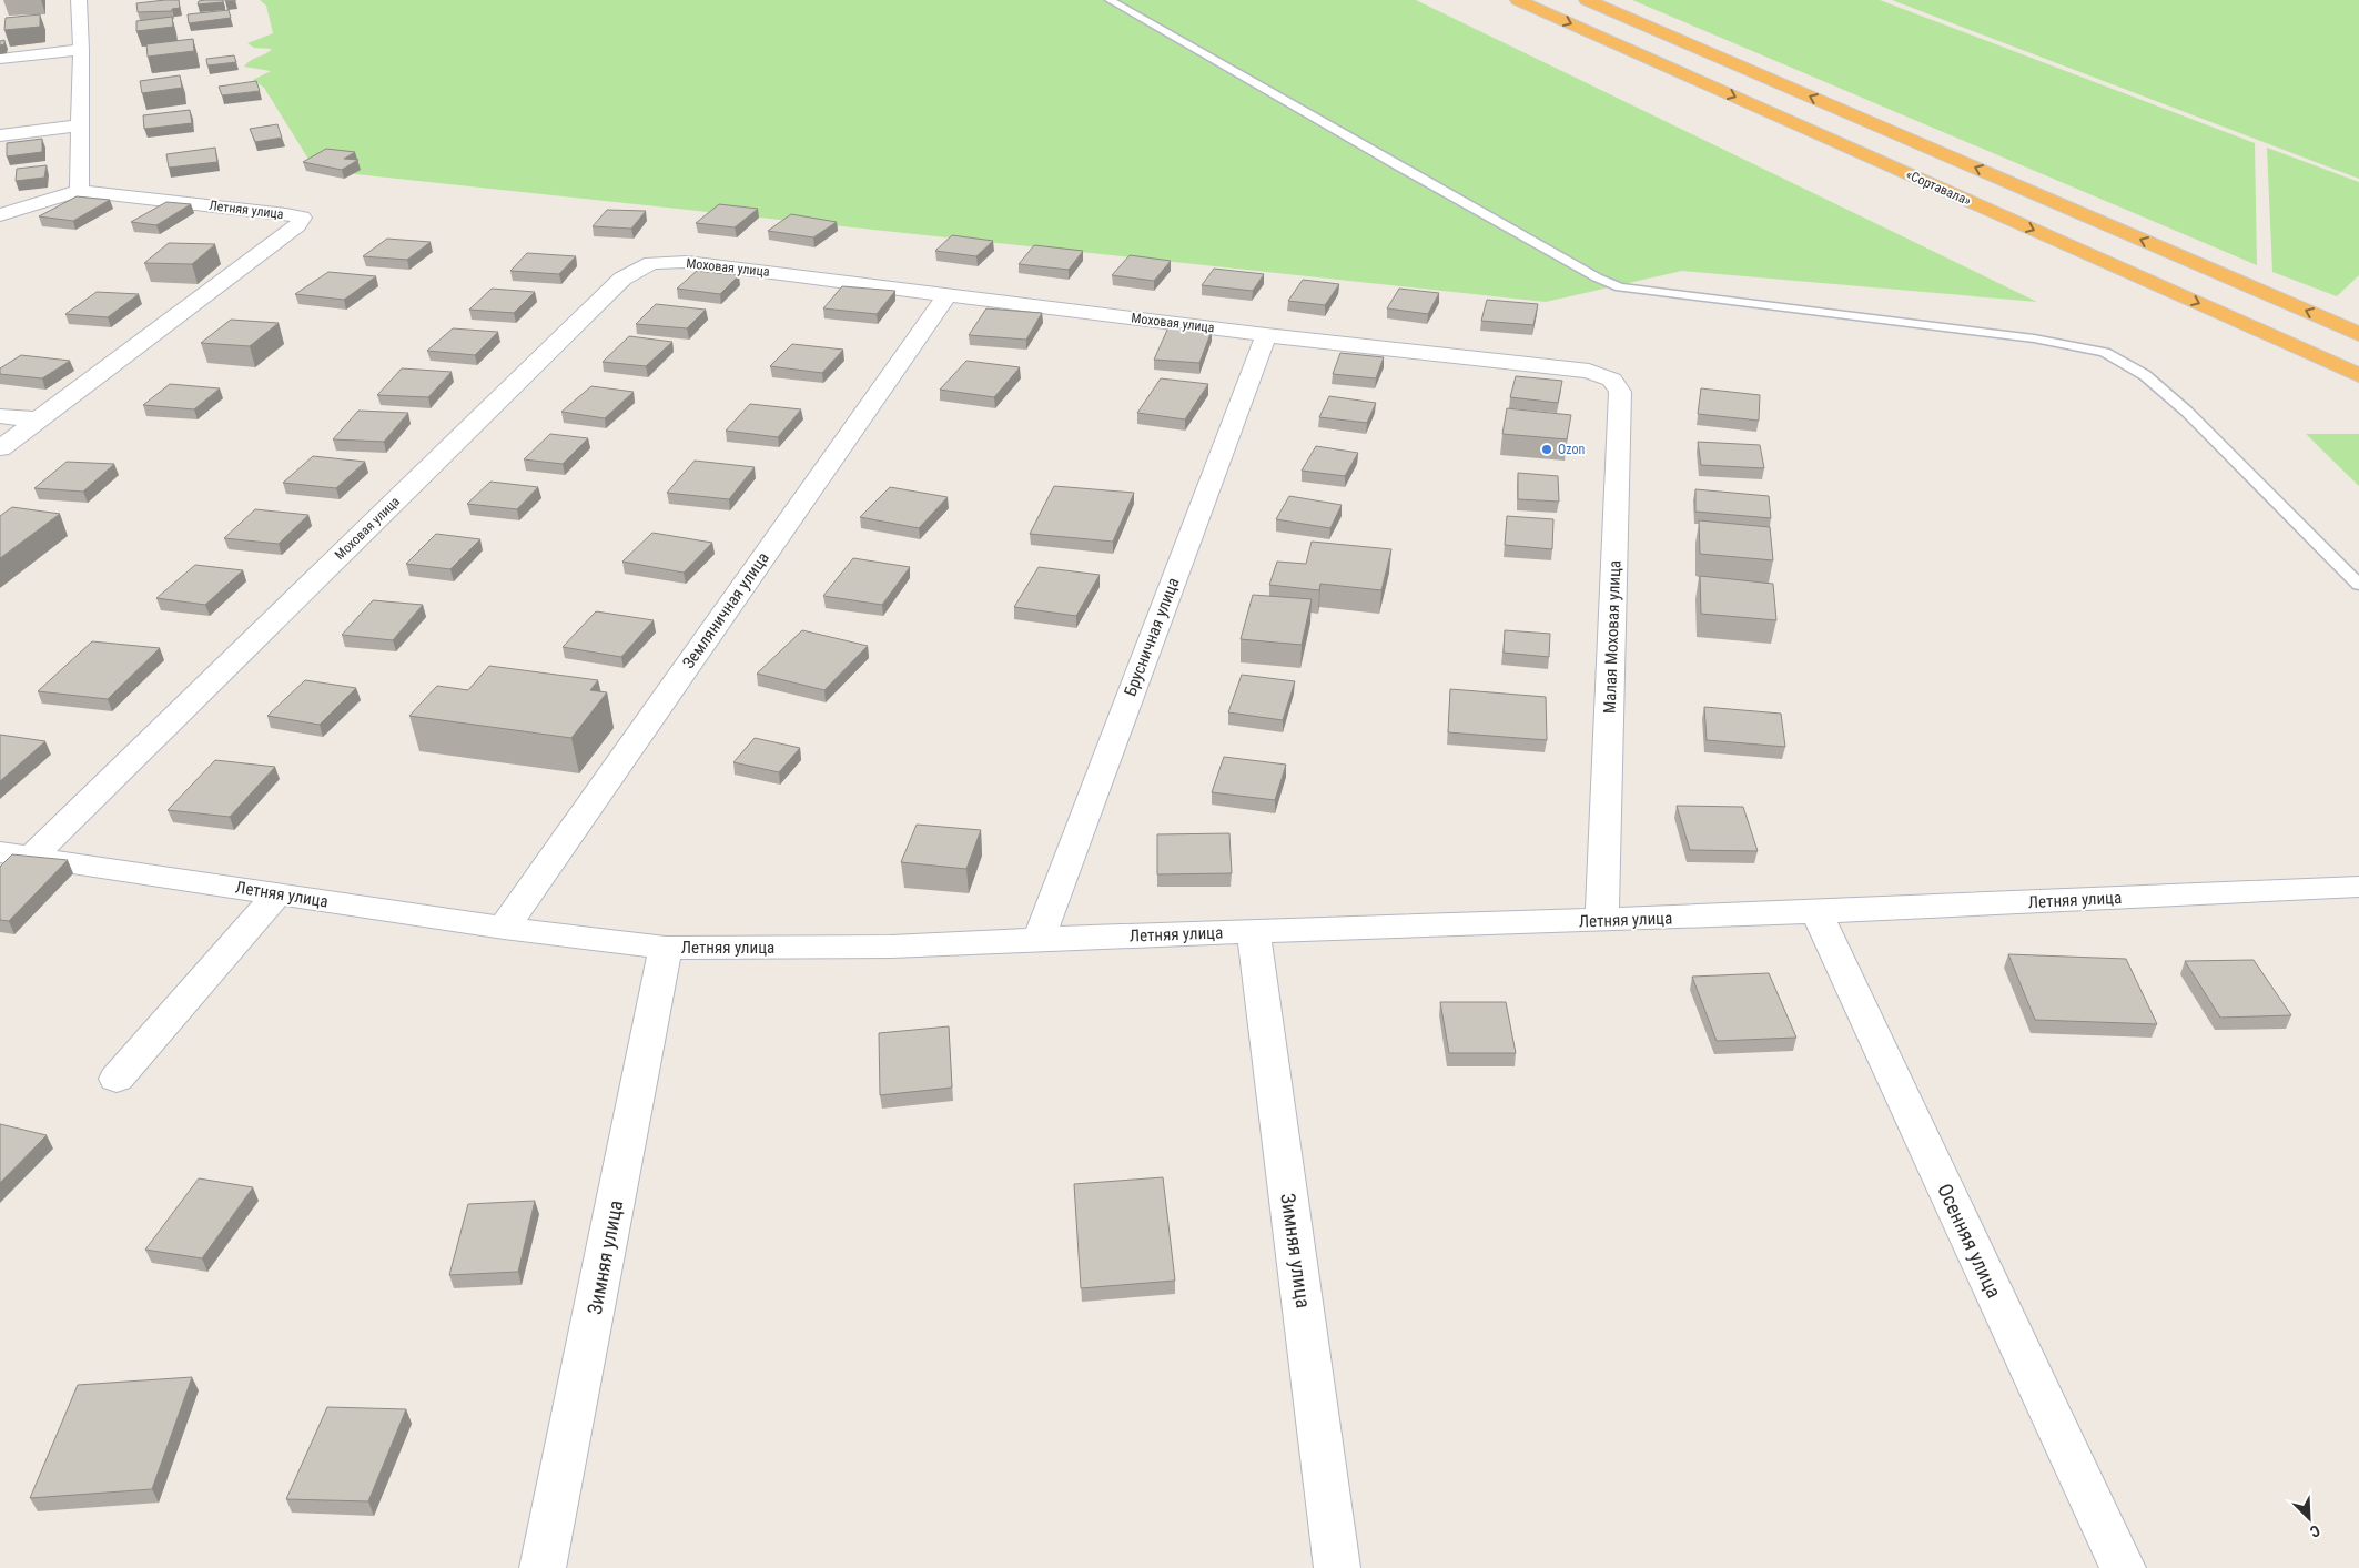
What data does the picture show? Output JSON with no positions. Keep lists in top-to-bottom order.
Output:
{
  "streets": {
    "highway": ["«Сортавала»"],
    "street": [
      "Летняя улица",
      "Моховая улица",
      "Земляничная улица",
      "Брусничная улица",
      "Малая Моховая улица",
      "Осенняя улица",
      "Зимняя улица"
    ]
  },
  "crossings": [
    ["Летняя улица", "Моховая улица"],
    ["Летняя улица", "Земляничная улица"],
    ["Летняя улица", "Брусничная улица"],
    ["Летняя улица", "Малая Моховая улица"],
    ["Летняя улица", "Осенняя улица"],
    ["Летняя улица", "Зимняя улица"],
    ["Моховая улица", "Земляничная улица"],
    ["Моховая улица", "Брусничная улица"],
    ["Моховая улица", "Малая Моховая улица"]
  ],
  "places": ["Ozon"],
  "north": "bottom right"
}
